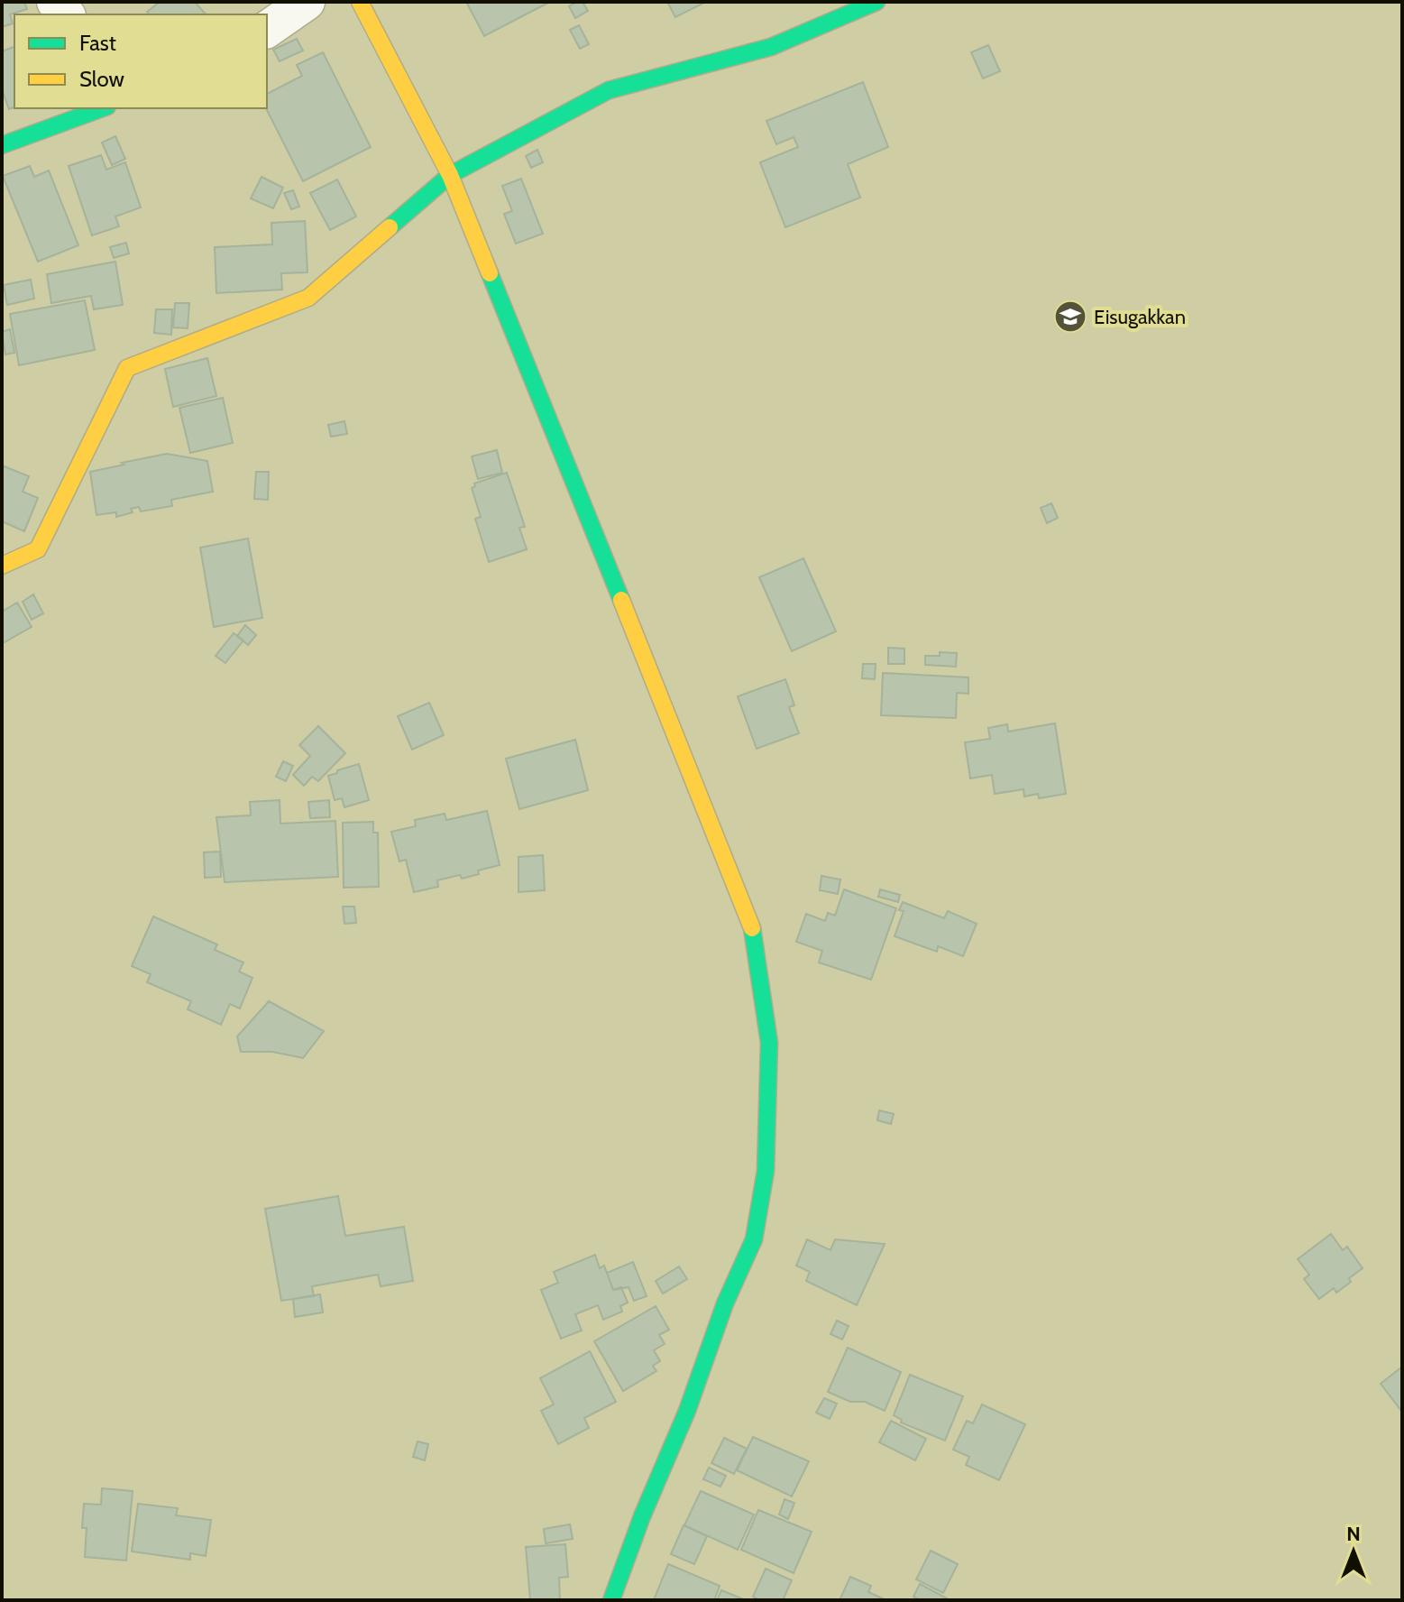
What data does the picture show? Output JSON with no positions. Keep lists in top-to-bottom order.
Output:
{
  "places": {
    "school or university": ["Eisugakkan"]
  },
  "legend": ["Fast", "Slow"],
  "north": "top"
}
